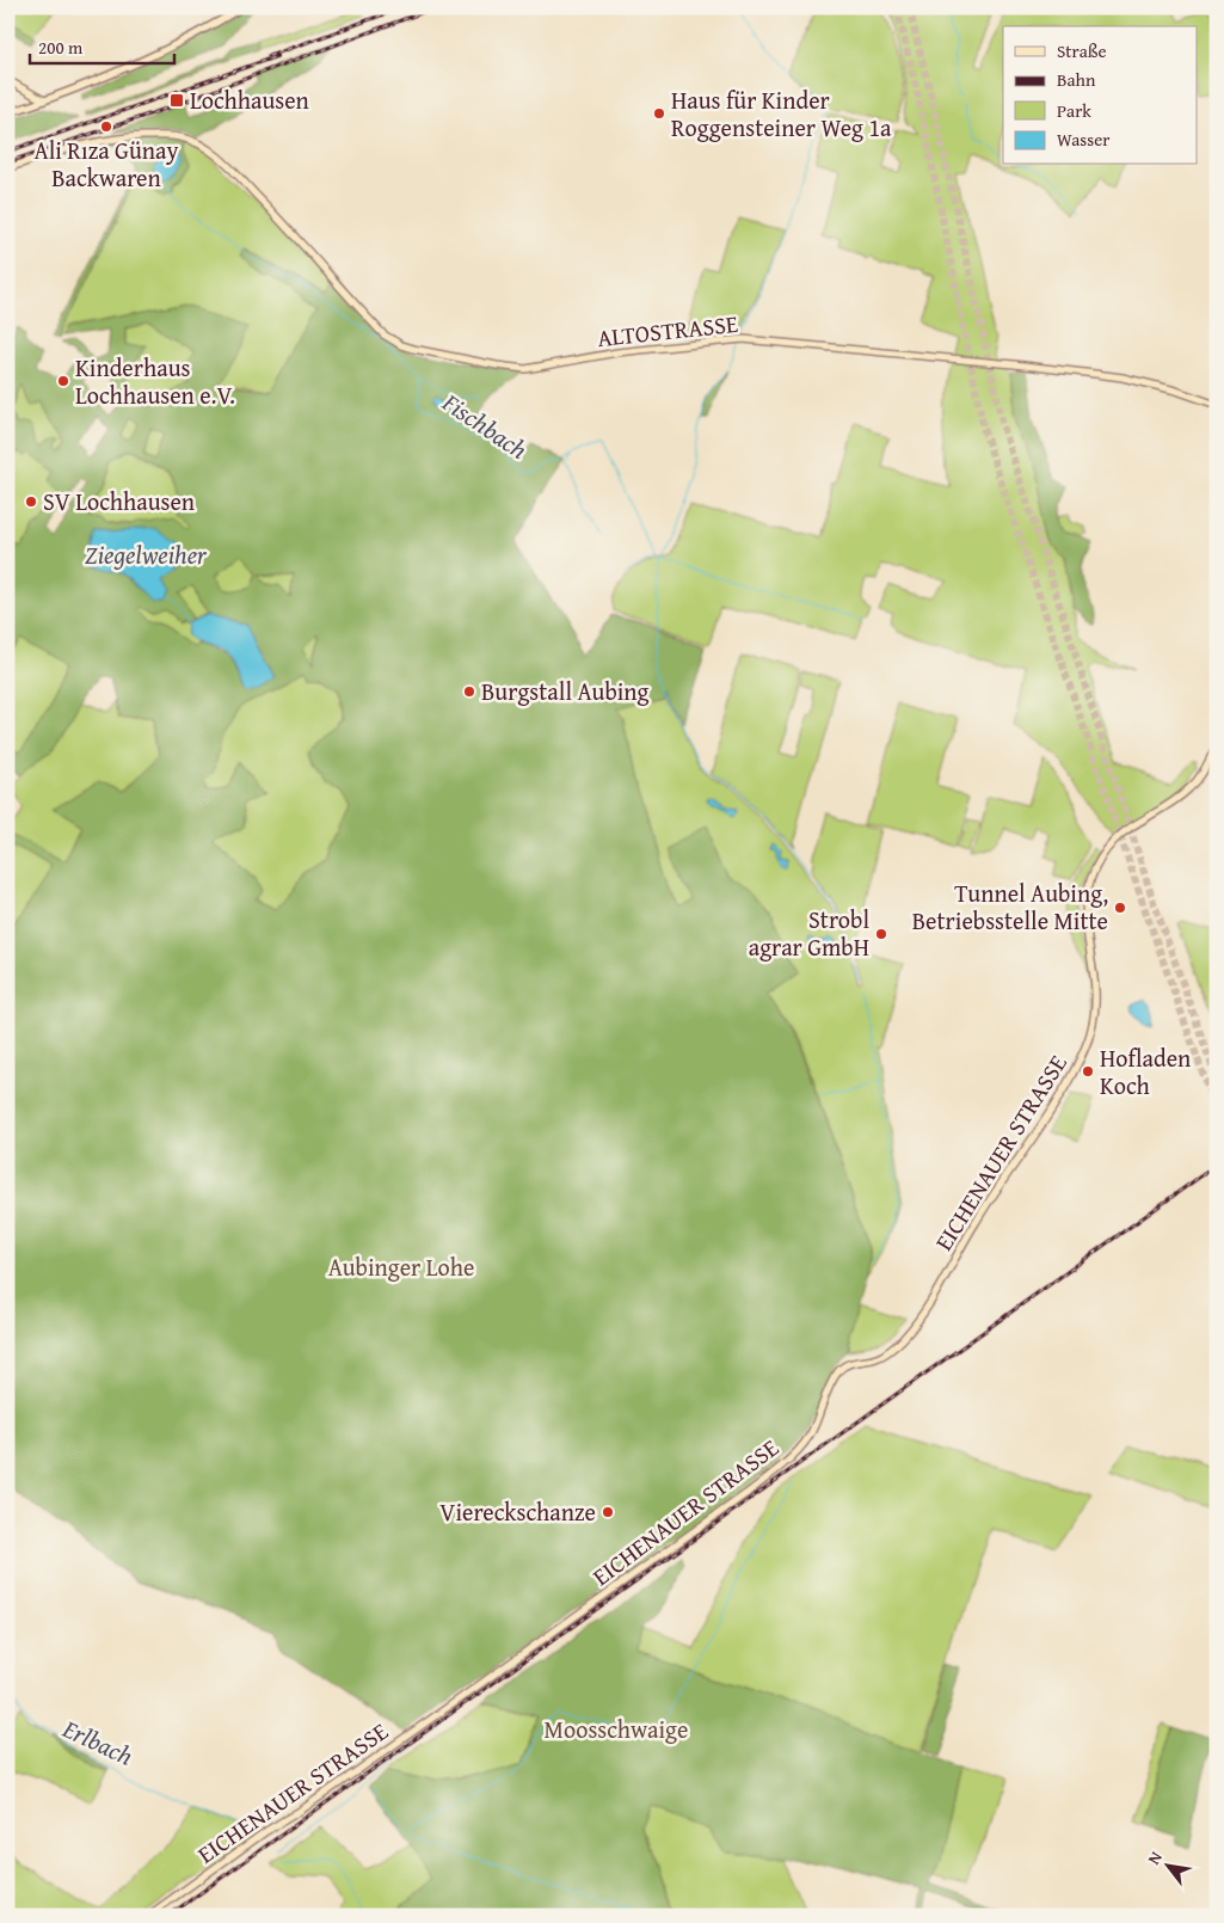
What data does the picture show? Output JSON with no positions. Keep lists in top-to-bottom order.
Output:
{
  "streets": {
    "street": ["ALTOSTRASSE", "EICHENAUER STRASSE"]
  },
  "water": ["Fischbach", "Ziegelweiher", "Erlbach"],
  "parks": ["Aubinger Lohe", "Moosschwaige"],
  "places": {
    "transit": ["Lochhausen"],
    "other": [
      "Haus für Kinder Roggensteiner Weg 1a",
      "Ali Rıza Günay Backwaren",
      "Kinderhaus Lochhausen e.V.",
      "SV Lochhausen",
      "Burgstall Aubing",
      "Tunnel Aubing, Betriebsstelle Mitte",
      "Strobl agrar GmbH",
      "Hofladen Koch",
      "Viereckschanze"
    ]
  },
  "legend": [
    "Straße",
    "Bahn",
    "Park",
    "Wasser"
  ],
  "scale_bar": "200 m",
  "north": "top left"
}
